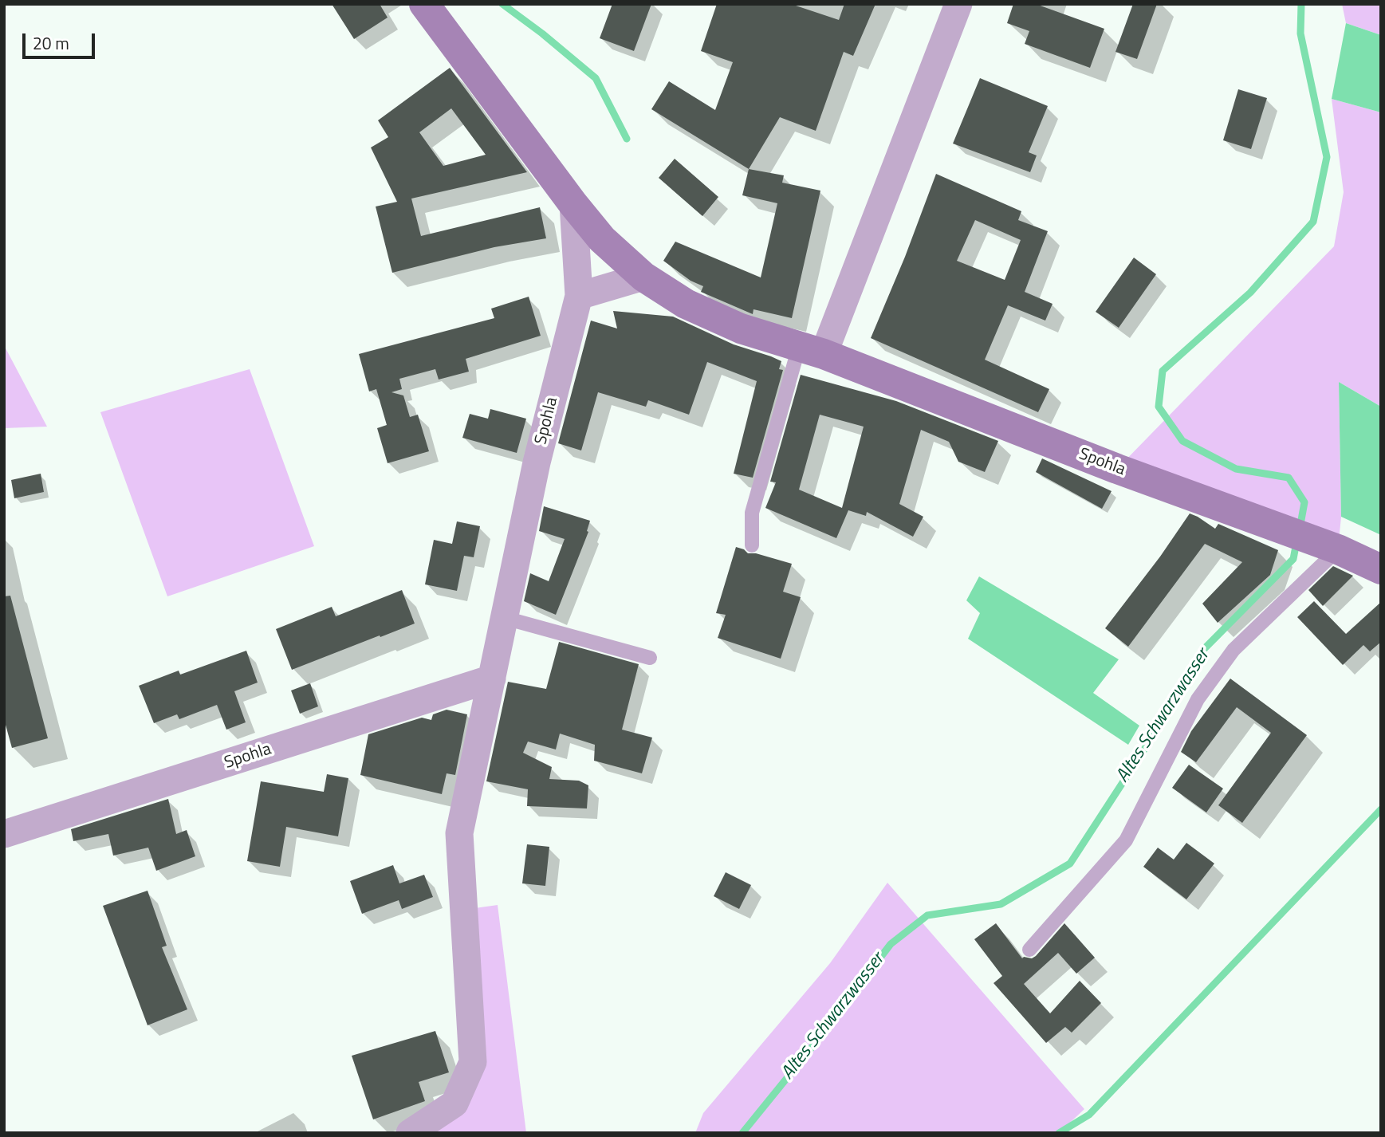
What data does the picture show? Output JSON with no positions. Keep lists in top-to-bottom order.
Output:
{
  "streets": {
    "street": ["Spohla"]
  },
  "water": ["Altes Schwarzwasser"],
  "scale_bar": "20 m"
}
